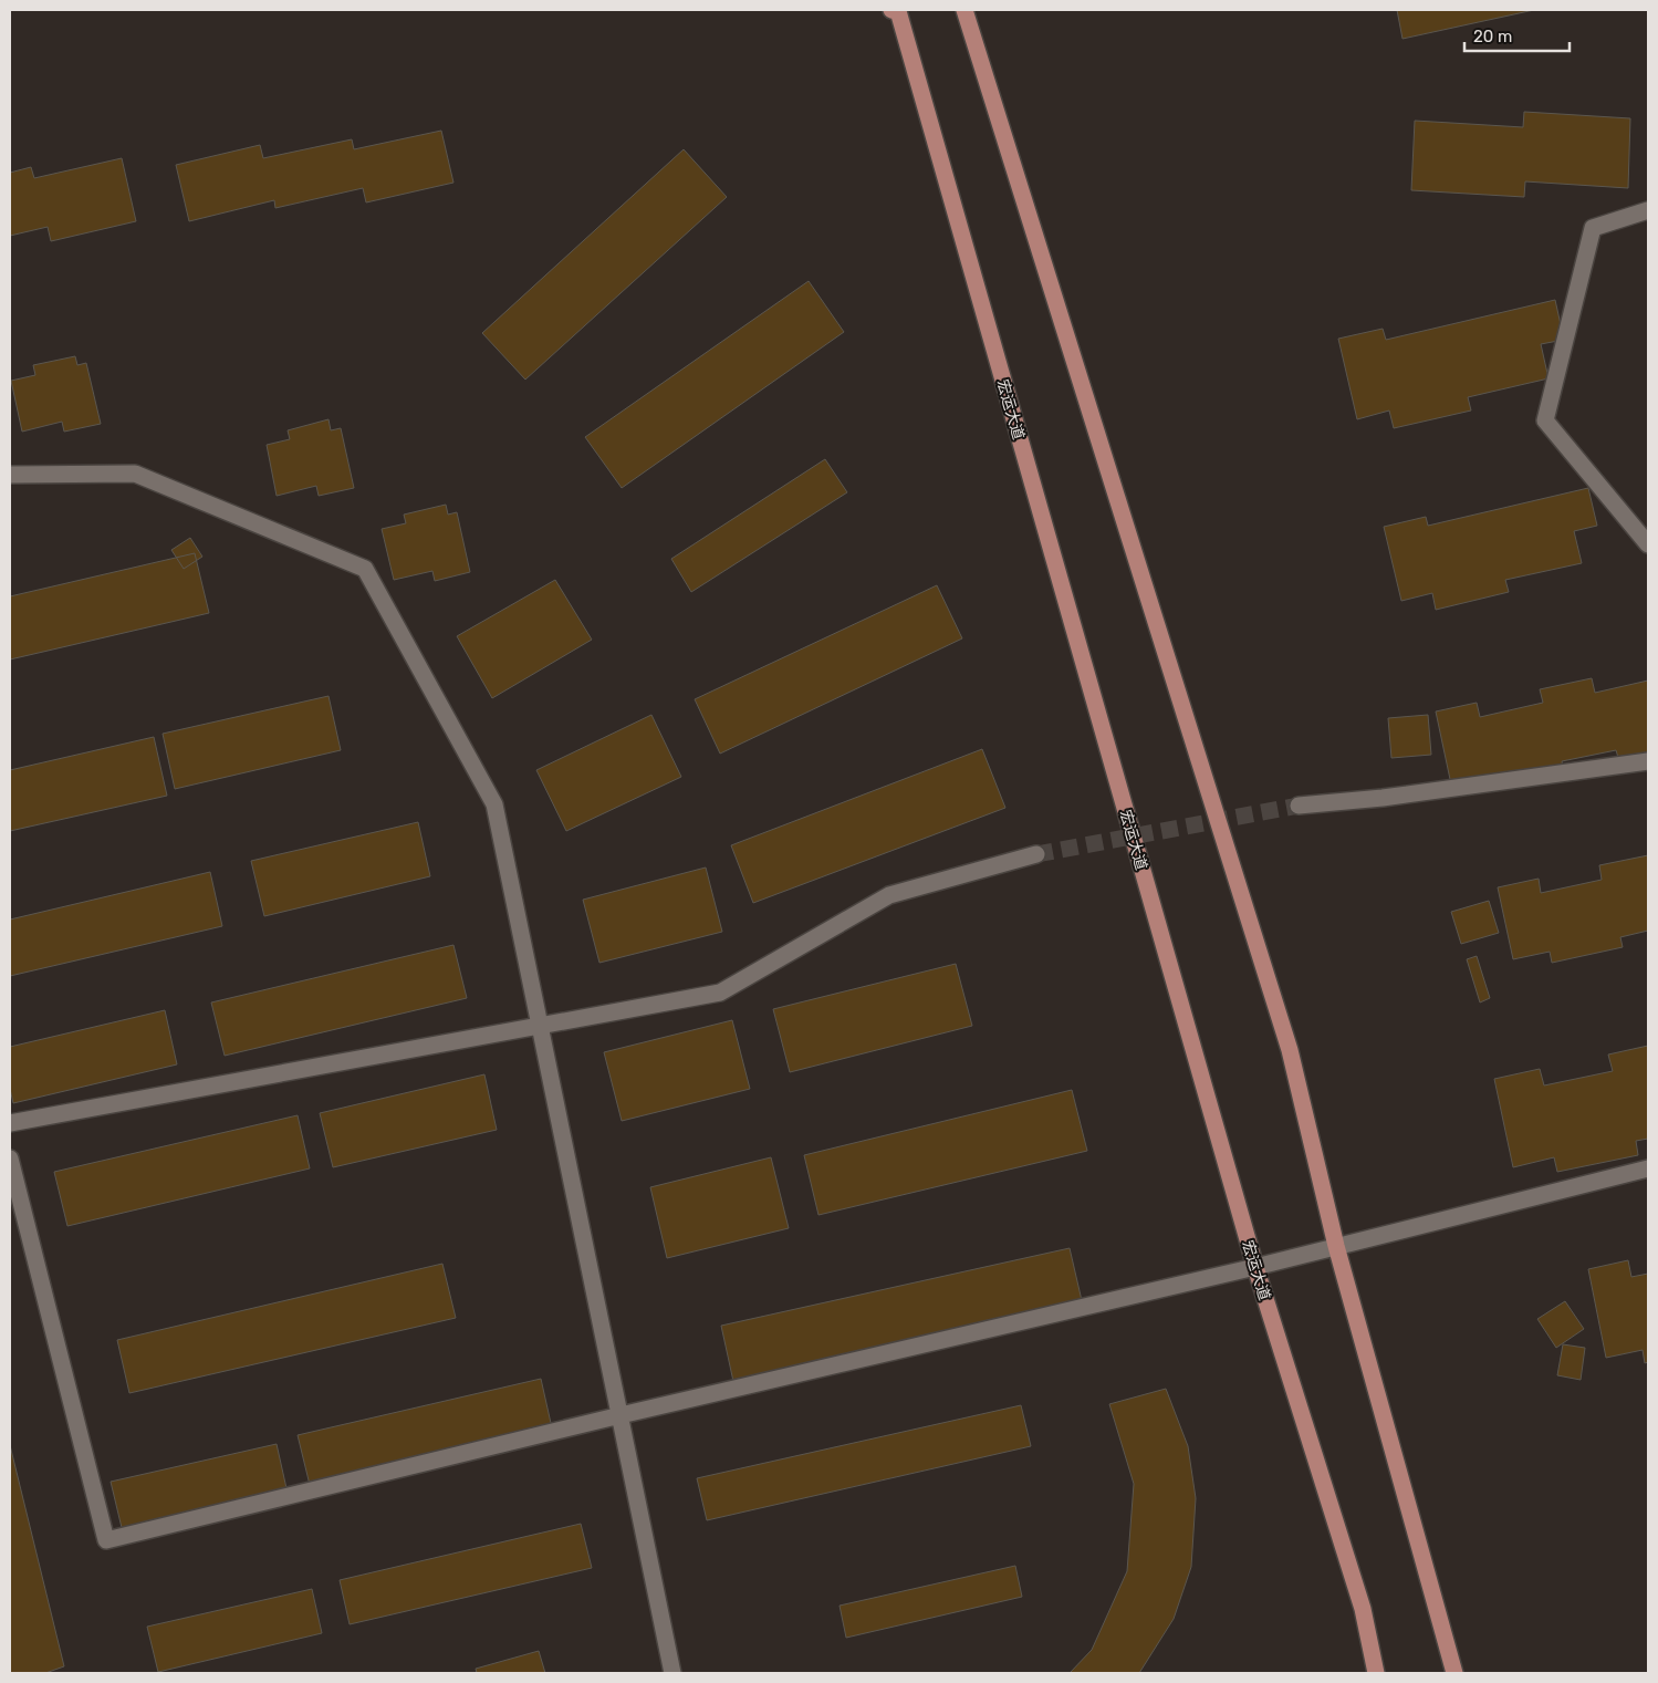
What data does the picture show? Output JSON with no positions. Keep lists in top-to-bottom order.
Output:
{
  "streets": {
    "main road": ["宏运大道"]
  },
  "scale_bar": "20 m"
}
